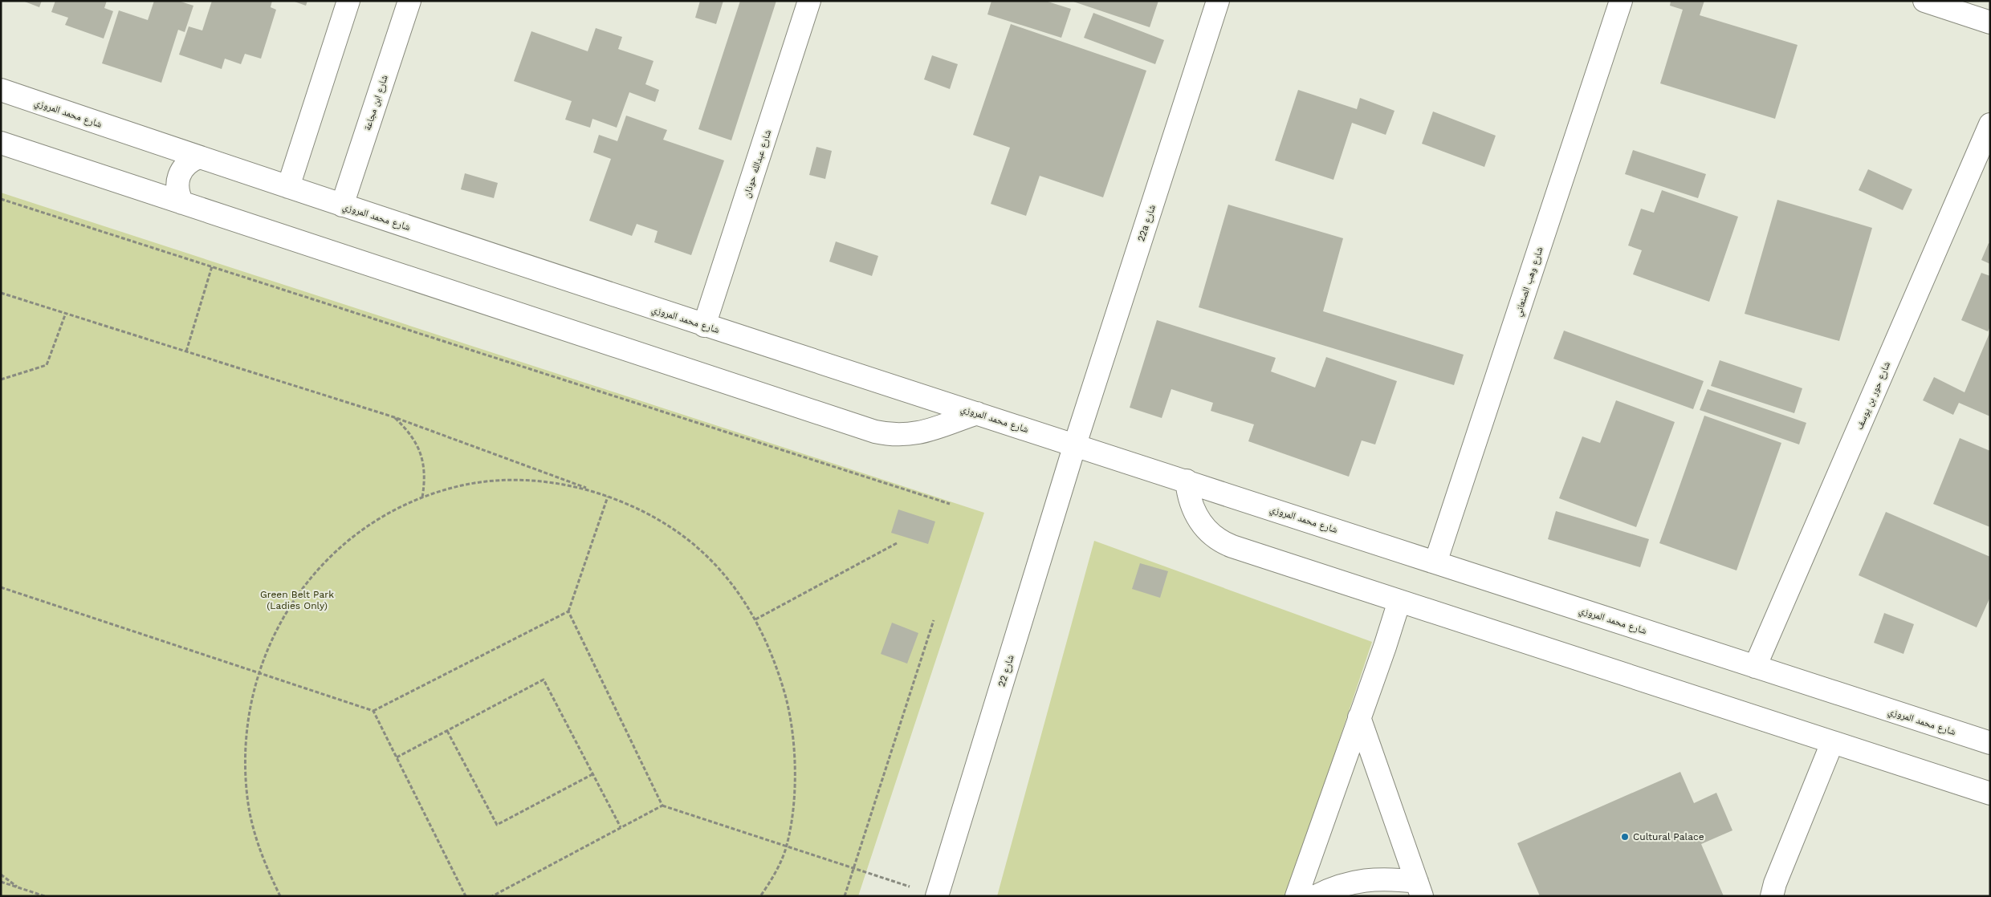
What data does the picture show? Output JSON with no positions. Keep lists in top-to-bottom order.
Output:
{
  "streets": {
    "street": [
      "شارع ابن مجاعة",
      "شارع محمد المروزي",
      "شارع عبدالله حوذان",
      "22a شارع",
      "شارع وهب الصنعاني",
      "شارع حور بن يوسف",
      "شارع 22"
    ]
  },
  "crossings": [
    ["شارع ابن مجاعة", "شارع محمد المروزي"],
    ["شارع محمد المروزي", "شارع عبدالله حوذان"],
    ["شارع محمد المروزي", "22a شارع"],
    ["شارع محمد المروزي", "شارع وهب الصنعاني"],
    ["شارع محمد المروزي", "شارع حور بن يوسف"],
    ["شارع محمد المروزي", "شارع 22"],
    ["22a شارع", "شارع 22"]
  ],
  "parks": ["Green Belt Park (Ladies Only)"],
  "places": ["Cultural Palace"]
}
